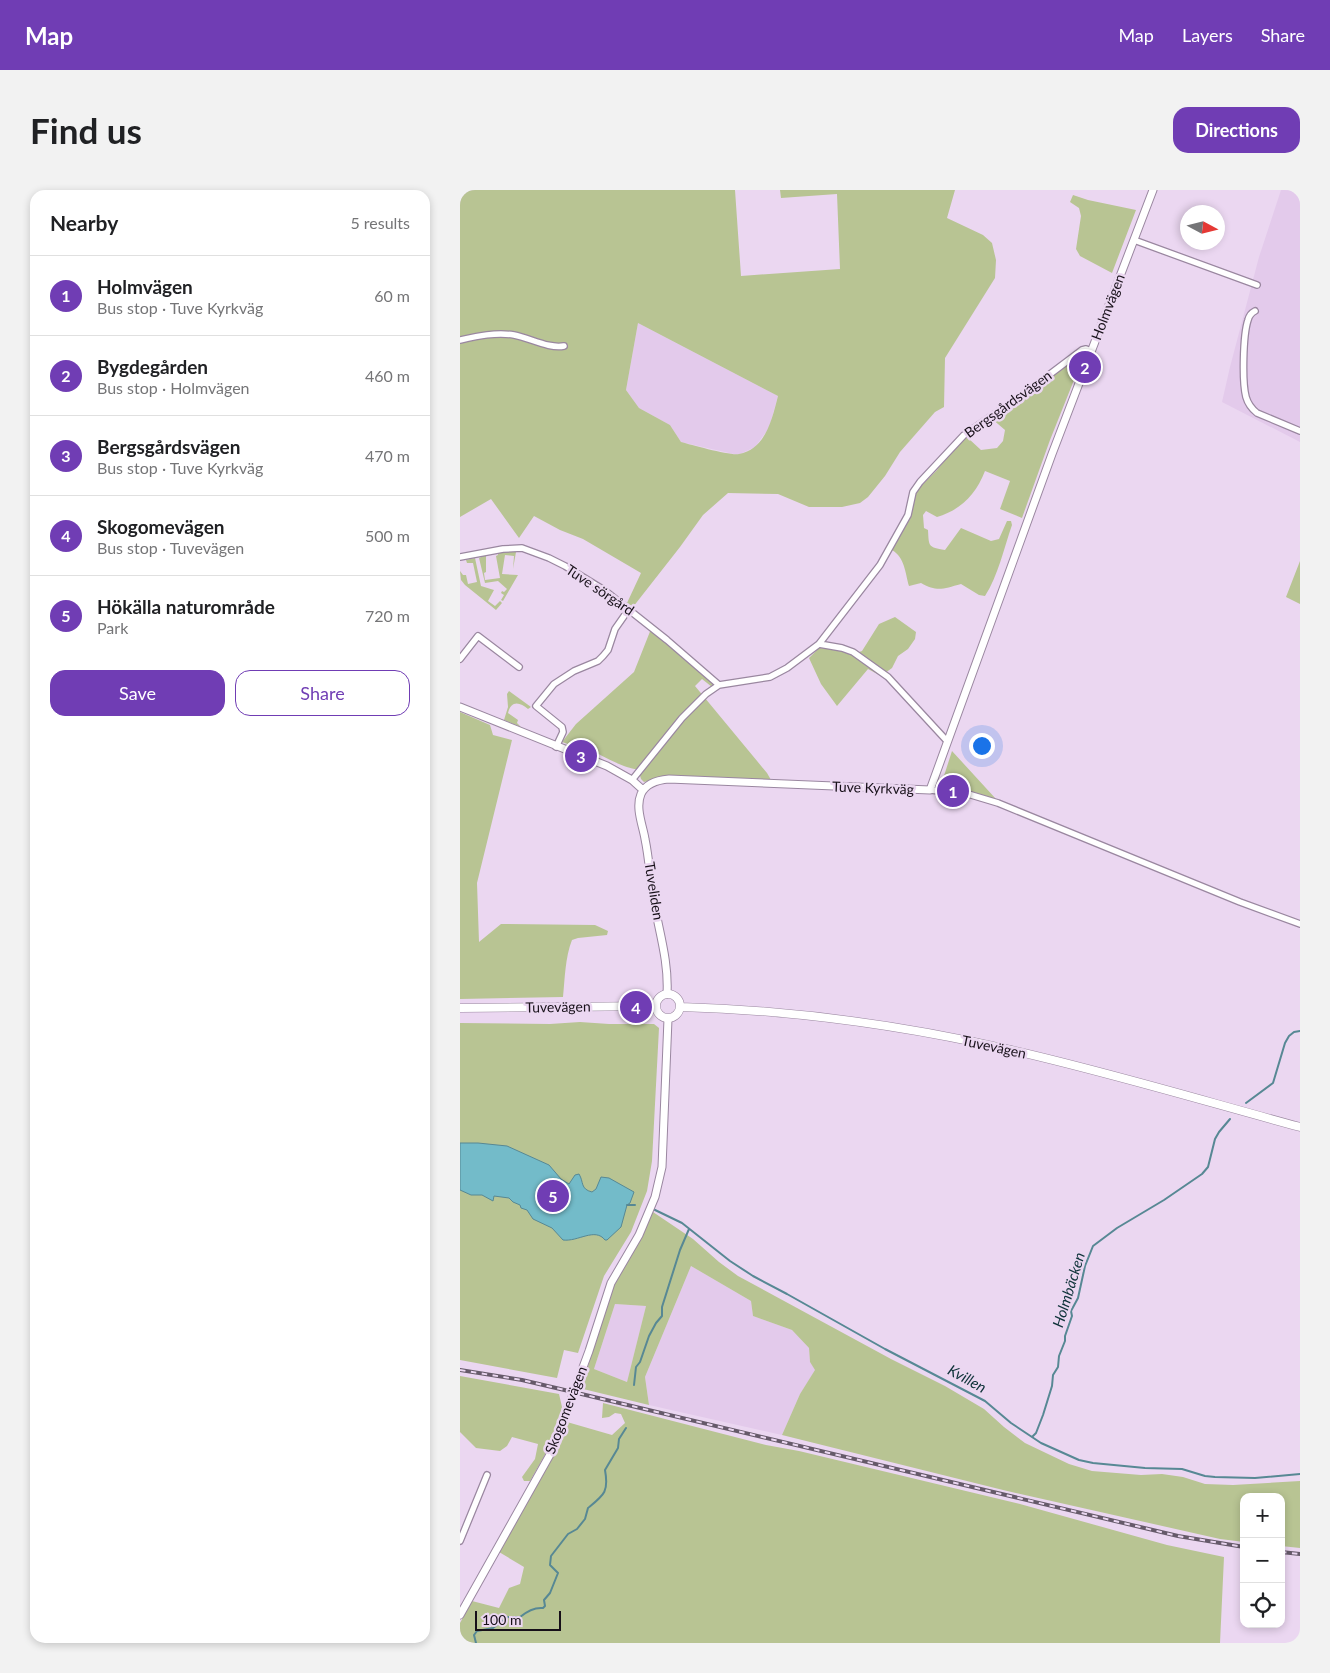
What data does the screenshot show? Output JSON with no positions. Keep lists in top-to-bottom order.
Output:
{
  "streets": {
    "main road": ["Tuvevägen"],
    "street": [
      "Holmvägen",
      "Bergsgårdsvägen",
      "Tuve sörgård",
      "Tuve Kyrkväg",
      "Tuveliden",
      "Skogomevägen"
    ]
  },
  "crossings": [
    ["Holmvägen", "Bergsgårdsvägen"],
    ["Holmvägen", "Tuve Kyrkväg"],
    ["Bergsgårdsvägen", "Tuve sörgård"],
    ["Tuve Kyrkväg", "Tuveliden"],
    ["Tuveliden", "Tuvevägen"],
    ["Tuveliden", "Skogomevägen"],
    ["Tuvevägen", "Skogomevägen"]
  ],
  "water": ["Holmbäcken", "Kvillen"],
  "scale_bar": "100 m",
  "north": "right",
  "page": {
    "header": "Map",
    "nav": ["Map", "Layers", "Share"],
    "buttons": [
      "Directions",
      ["Save", "Share"]
    ],
    "title": "Find us",
    "heading": ["Nearby", "5 results"],
    "list": [
      {
        "mark": "1",
        "name": "Holmvägen",
        "note": "Bus stop · Tuve Kyrkväg",
        "value": "60 m"
      },
      {
        "mark": "2",
        "name": "Bygdegården",
        "note": "Bus stop · Holmvägen",
        "value": "460 m"
      },
      {
        "mark": "3",
        "name": "Bergsgårdsvägen",
        "note": "Bus stop · Tuve Kyrkväg",
        "value": "470 m"
      },
      {
        "mark": "4",
        "name": "Skogomevägen",
        "note": "Bus stop · Tuvevägen",
        "value": "500 m"
      },
      {
        "mark": "5",
        "name": "Hökälla naturområde",
        "note": "Park",
        "value": "720 m"
      }
    ],
    "pins": [
      "2",
      "3",
      "1",
      "4",
      "5"
    ],
    "map_buttons": ["+", "−"],
    "scale": "100 m"
  }
}
